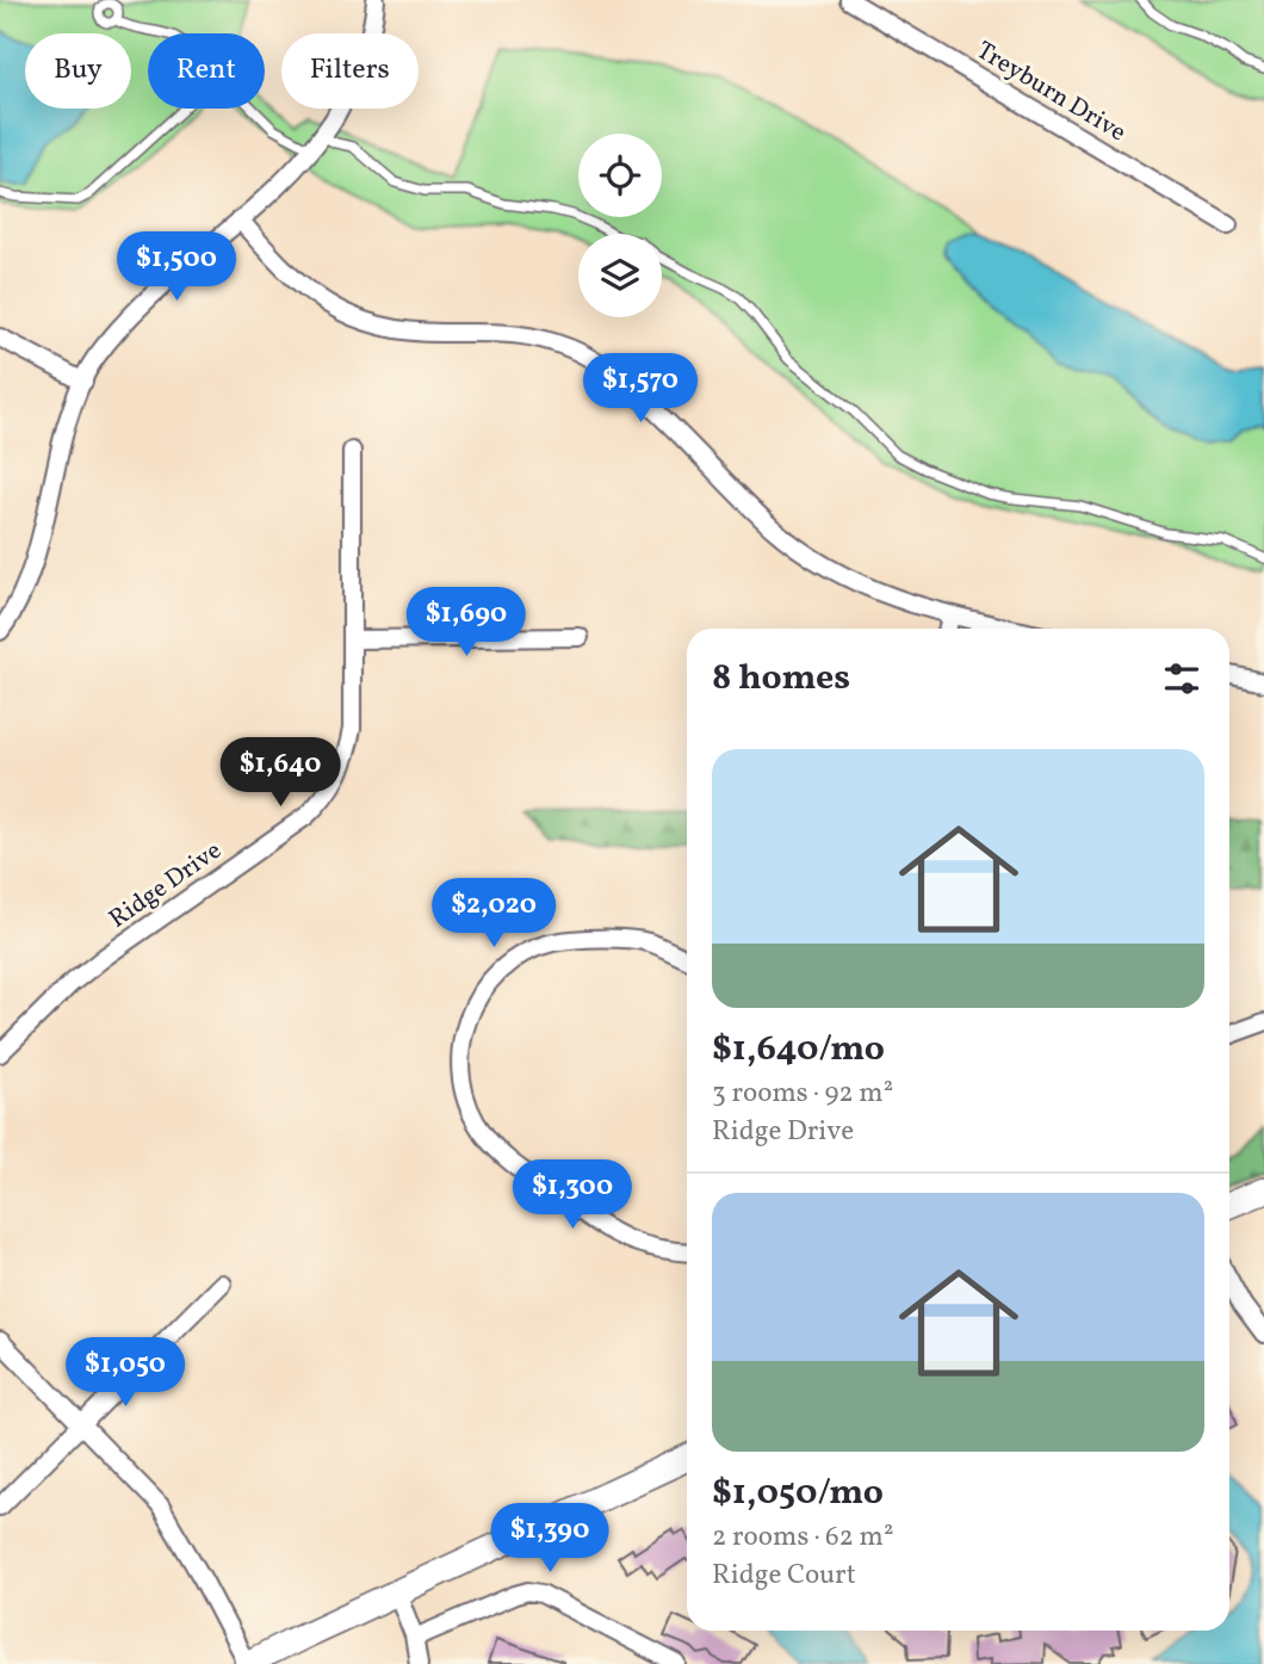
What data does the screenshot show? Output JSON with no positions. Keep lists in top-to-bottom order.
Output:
{
  "streets": {
    "street": ["Treyburn Drive", "Ridge Drive"]
  },
  "page": {
    "chip": ["Buy", "Rent", "Filters"],
    "price": [
      "$1,500",
      "$1,570",
      "$1,690",
      "$1,640",
      "$2,020",
      "$1,300",
      "$1,050",
      "$1,390"
    ],
    "heading": "8 homes",
    "list": [
      {
        "name": "$1,640/mo",
        "note": "3 rooms · 92 m² · Ridge Drive"
      },
      {
        "name": "$1,050/mo",
        "note": "2 rooms · 62 m² · Ridge Court"
      }
    ]
  }
}
